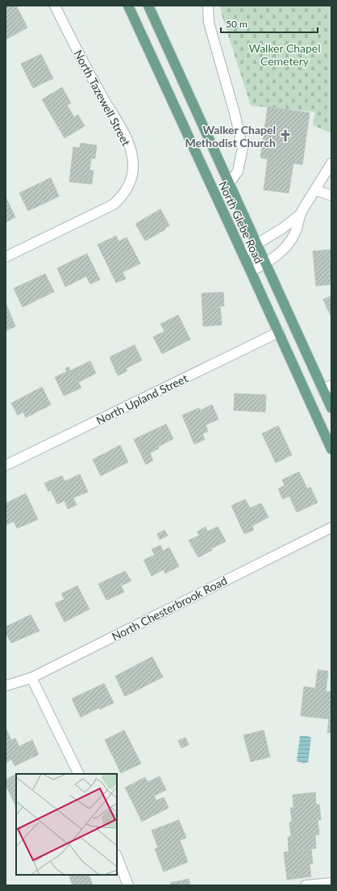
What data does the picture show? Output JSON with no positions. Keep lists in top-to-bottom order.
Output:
{
  "streets": {
    "main road": ["North Glebe Road"],
    "street": ["North Tazewell Street", "North Upland Street", "North Chesterbrook Road"]
  },
  "crossings": [
    ["North Glebe Road", "North Upland Street"]
  ],
  "parks": ["Walker Chapel Cemetery"],
  "places": {
    "church": ["Walker Chapel Methodist Church"]
  },
  "scale_bar": "50 m"
}
